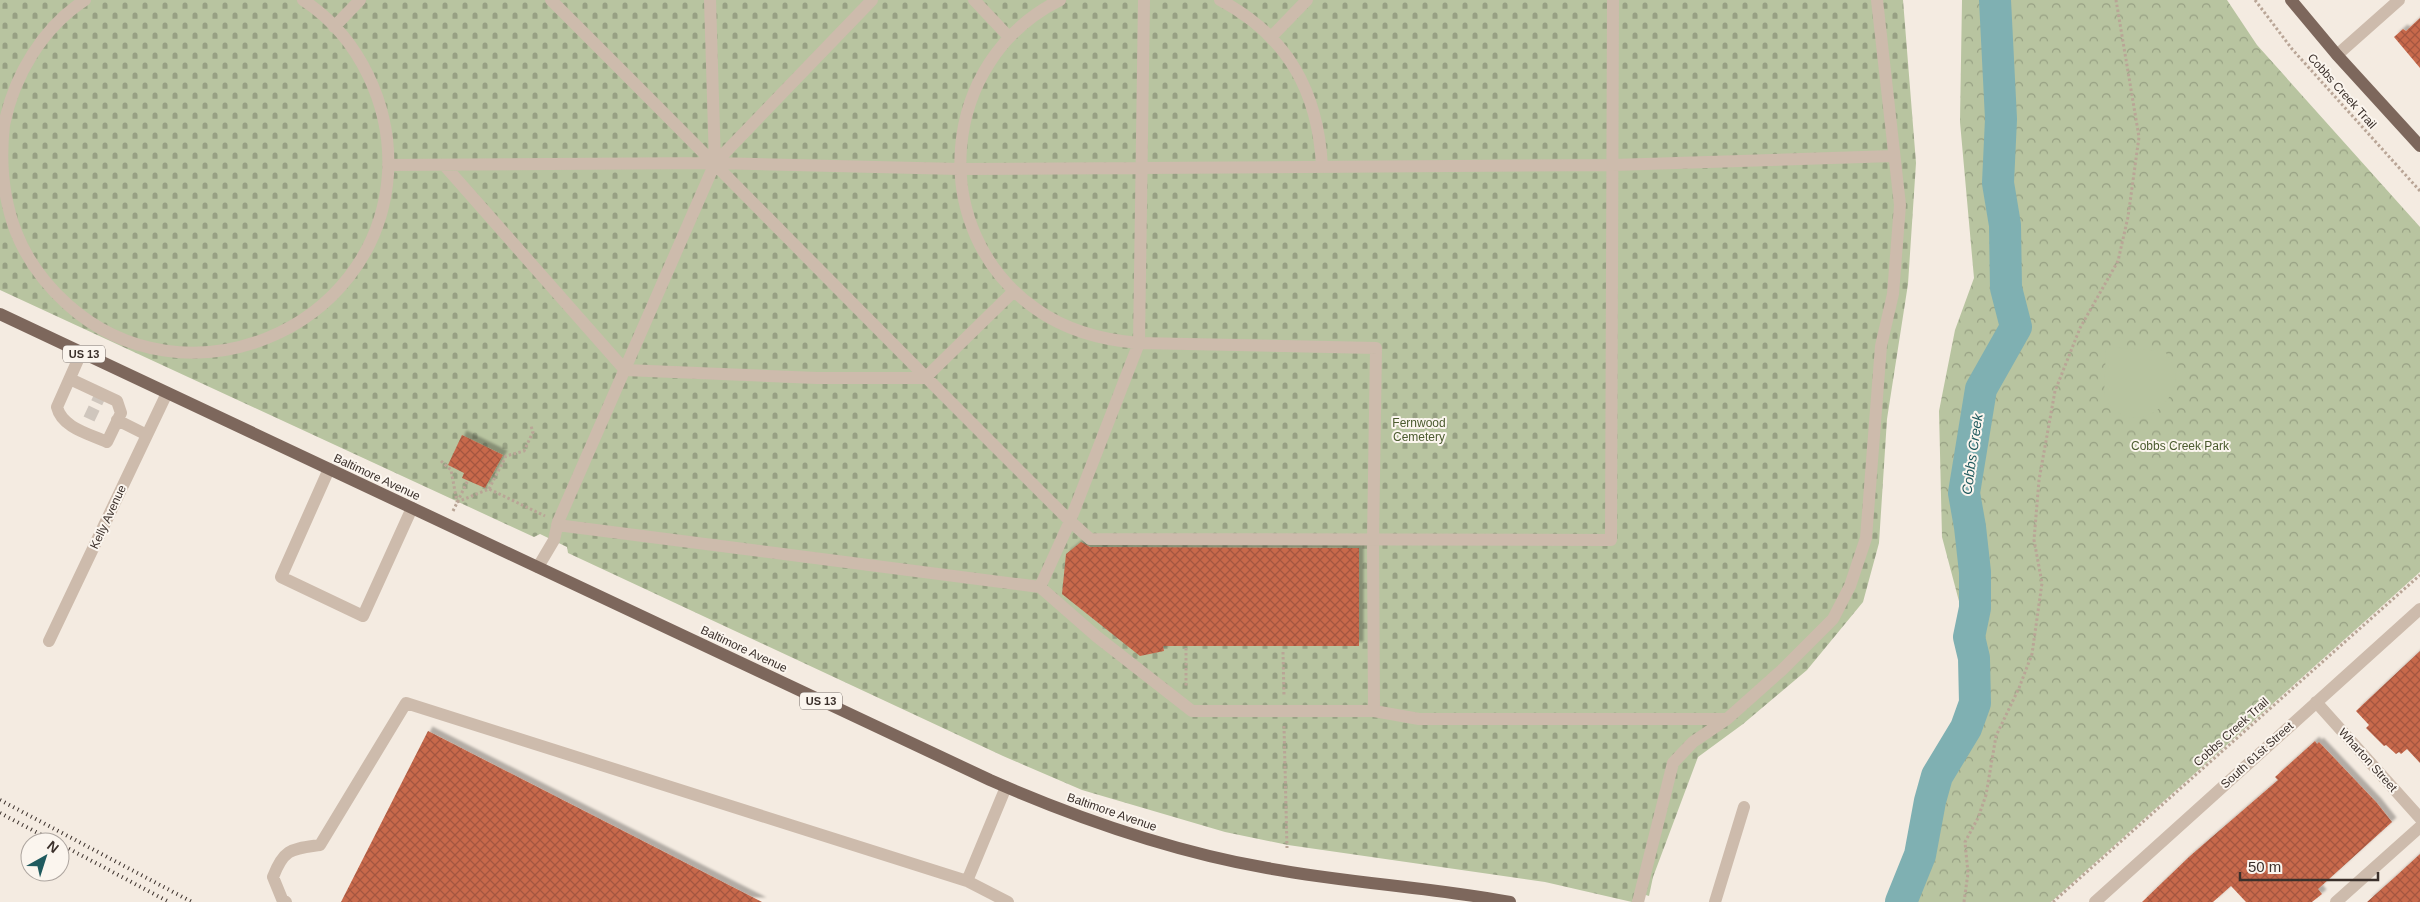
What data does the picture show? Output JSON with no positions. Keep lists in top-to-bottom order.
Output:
{
  "streets": {
    "main road": ["US 13", "Baltimore Avenue"],
    "street": ["Kelly Avenue", "South 61st Street", "Wharton Street"],
    "path": ["Cobbs Creek Trail"]
  },
  "crossings": [
    ["Baltimore Avenue", "Kelly Avenue"],
    ["South 61st Street", "Wharton Street"]
  ],
  "water": ["Cobbs Creek"],
  "parks": ["Fernwood Cemetery", "Cobbs Creek Park"],
  "scale_bar": "50 m",
  "north": "top right"
}
